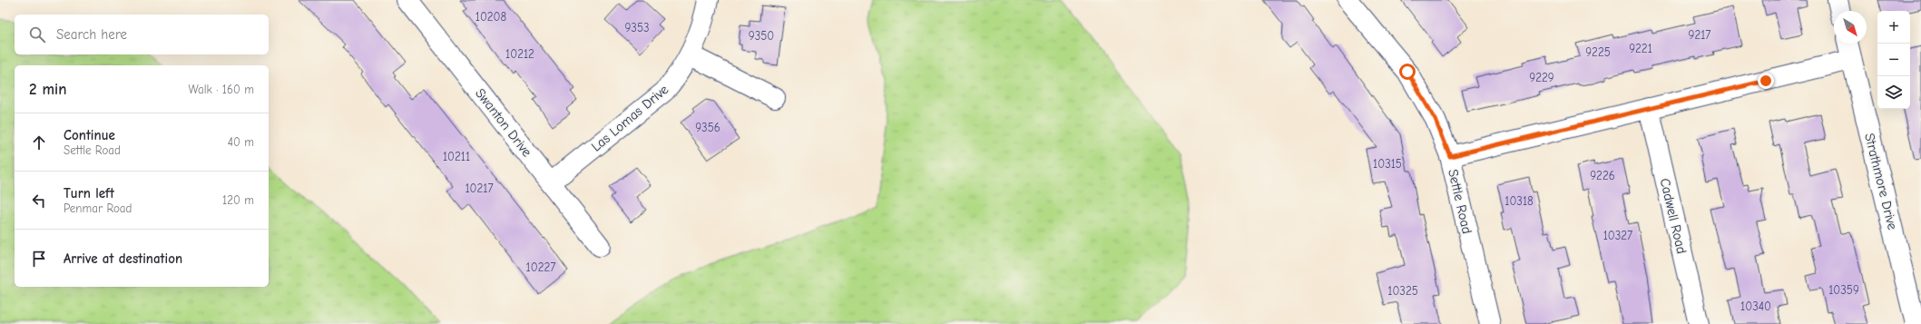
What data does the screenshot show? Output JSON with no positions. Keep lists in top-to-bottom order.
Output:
{
  "streets": {
    "street": [
      "Las Lomas Drive",
      "Swanton Drive",
      "Strathmore Drive",
      "Settle Road",
      "Cadwell Road"
    ]
  },
  "crossings": [
    ["Las Lomas Drive", "Swanton Drive"]
  ],
  "house_numbers": [
    "10208",
    "9353",
    "9217",
    "9350",
    "9221",
    "9225",
    "10212",
    "9229",
    "9356",
    "10211",
    "10315",
    "9226",
    "10217",
    "10318",
    "10327",
    "10227",
    "10359",
    "10325",
    "10340"
  ],
  "north": "bottom right",
  "page": {
    "map_buttons": ["+", "−"],
    "search": "Search here",
    "heading": ["2 min", "Walk · 160 m"],
    "list": [
      ["Continue", "Settle Road", "40 m"],
      ["Turn left", "Penmar Road", "120 m"],
      "Arrive at destination"
    ]
  }
}
